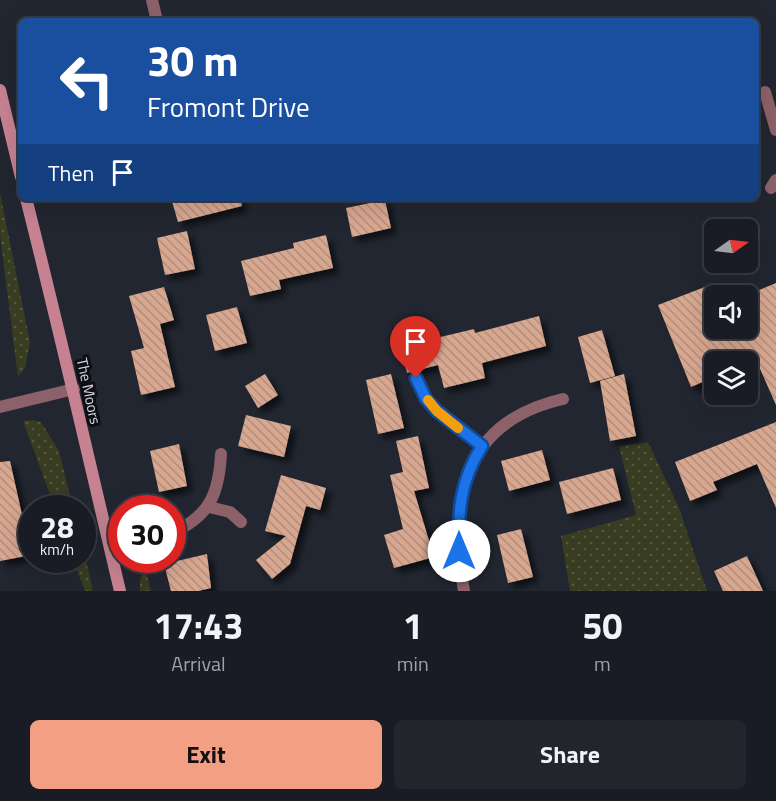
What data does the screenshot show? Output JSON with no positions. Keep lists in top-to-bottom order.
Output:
{
  "streets": {
    "street": ["The Moors"]
  },
  "north": "right",
  "page": {
    "turn": ["30 m", "Fromont Drive"],
    "then": "Then",
    "speed": "28 km/h",
    "limit": "30",
    "eta": [
      "17:43",
      "Arrival",
      "1",
      "min",
      "50",
      "m"
    ],
    "buttons": ["Exit", "Share"]
  }
}
